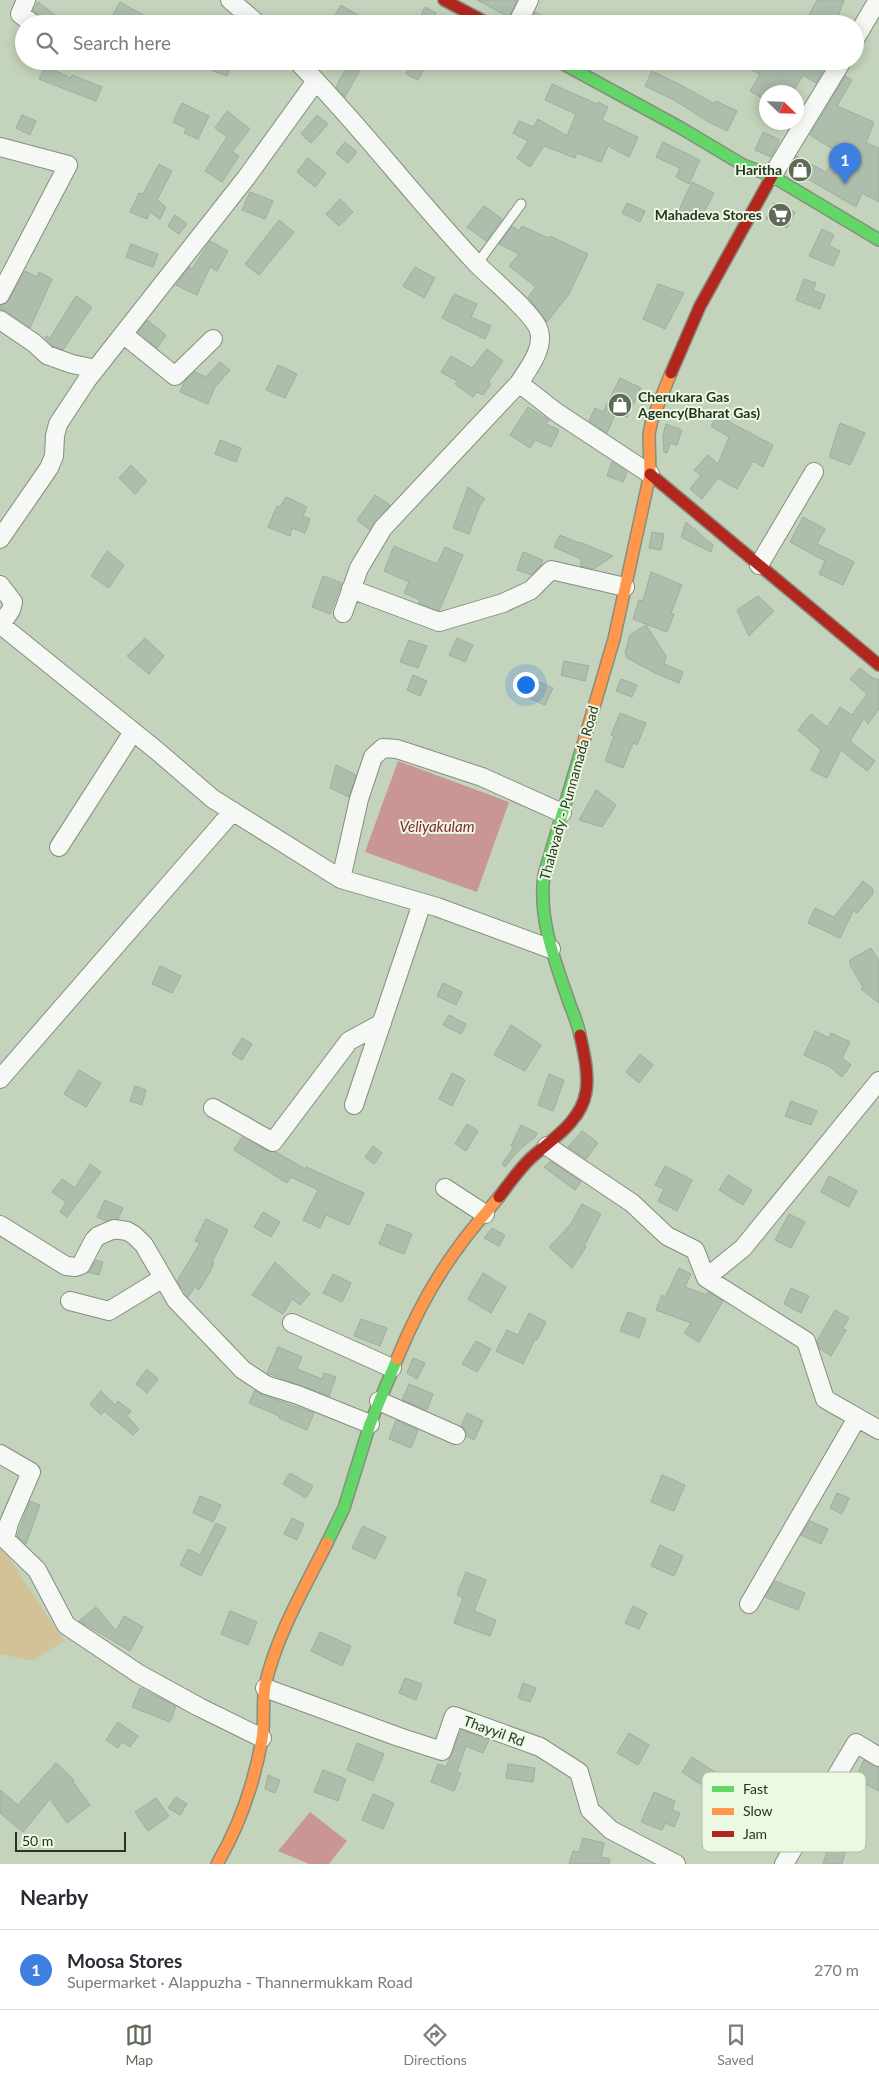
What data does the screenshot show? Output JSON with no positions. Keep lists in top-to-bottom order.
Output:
{
  "streets": {
    "main road": ["Thalavady - Punnamada Road"],
    "street": ["Thayyil Rd"]
  },
  "crossings": [
    ["Thalavady - Punnamada Road", "Thayyil Rd"]
  ],
  "water": ["Veliyakulam"],
  "places": {
    "shop": ["Haritha", "Cherukara Gas Agency(Bharat Gas)"],
    "supermarket": ["Mahadeva Stores"]
  },
  "legend": ["Fast", "Slow", "Jam"],
  "scale_bar": "50 m",
  "north": "bottom right",
  "page": {
    "search": "Search here",
    "pins": "1",
    "scale": "50 m",
    "heading": "Nearby",
    "list": [
      {
        "mark": "1",
        "name": "Moosa Stores",
        "note": "Supermarket · Alappuzha - Thannermukkam Road",
        "value": "270 m"
      }
    ],
    "nav": ["Map", "Directions", "Saved"]
  }
}
